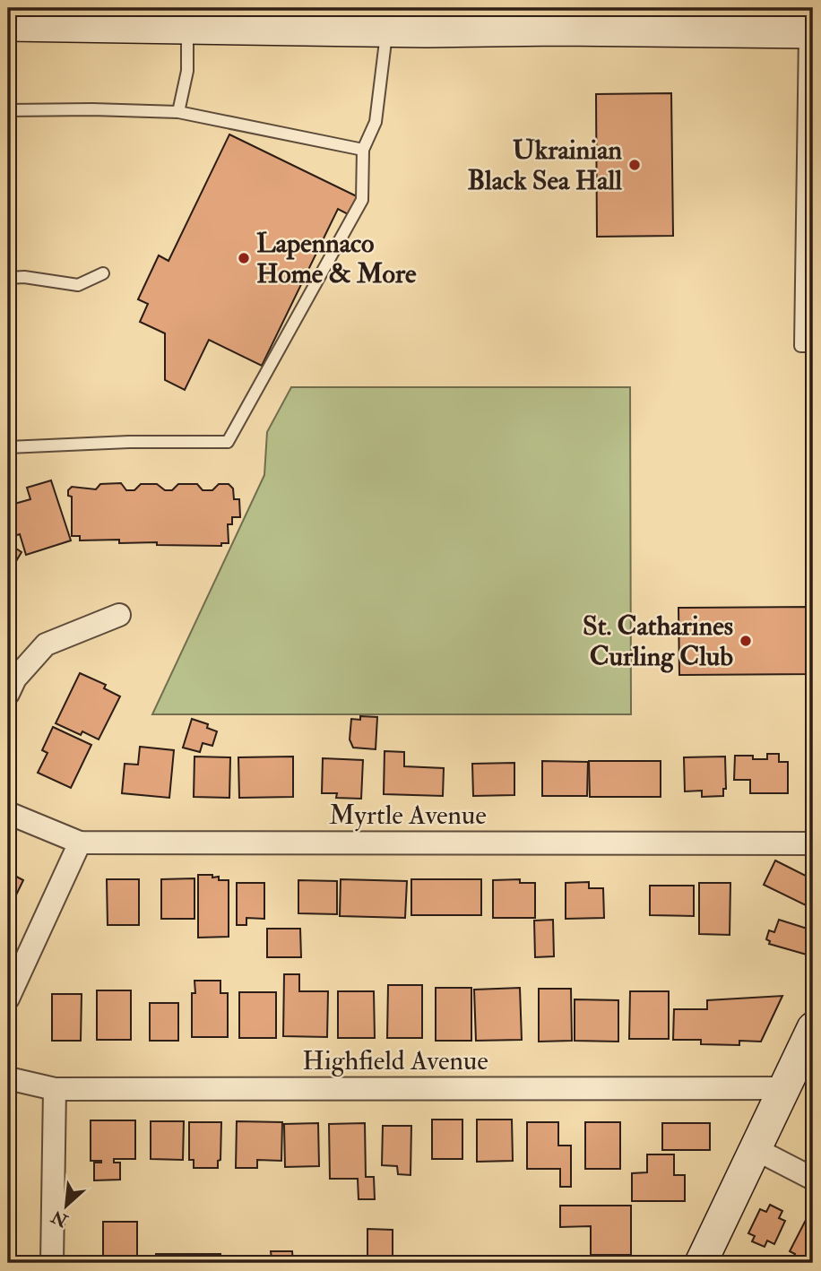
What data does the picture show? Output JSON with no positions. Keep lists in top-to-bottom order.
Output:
{
  "streets": {
    "street": ["Myrtle Avenue", "Highfield Avenue"]
  },
  "places": ["Ukrainian Black Sea Hall", "Lapennaco Home & More", "St. Catharines Curling Club"],
  "north": "bottom left"
}
